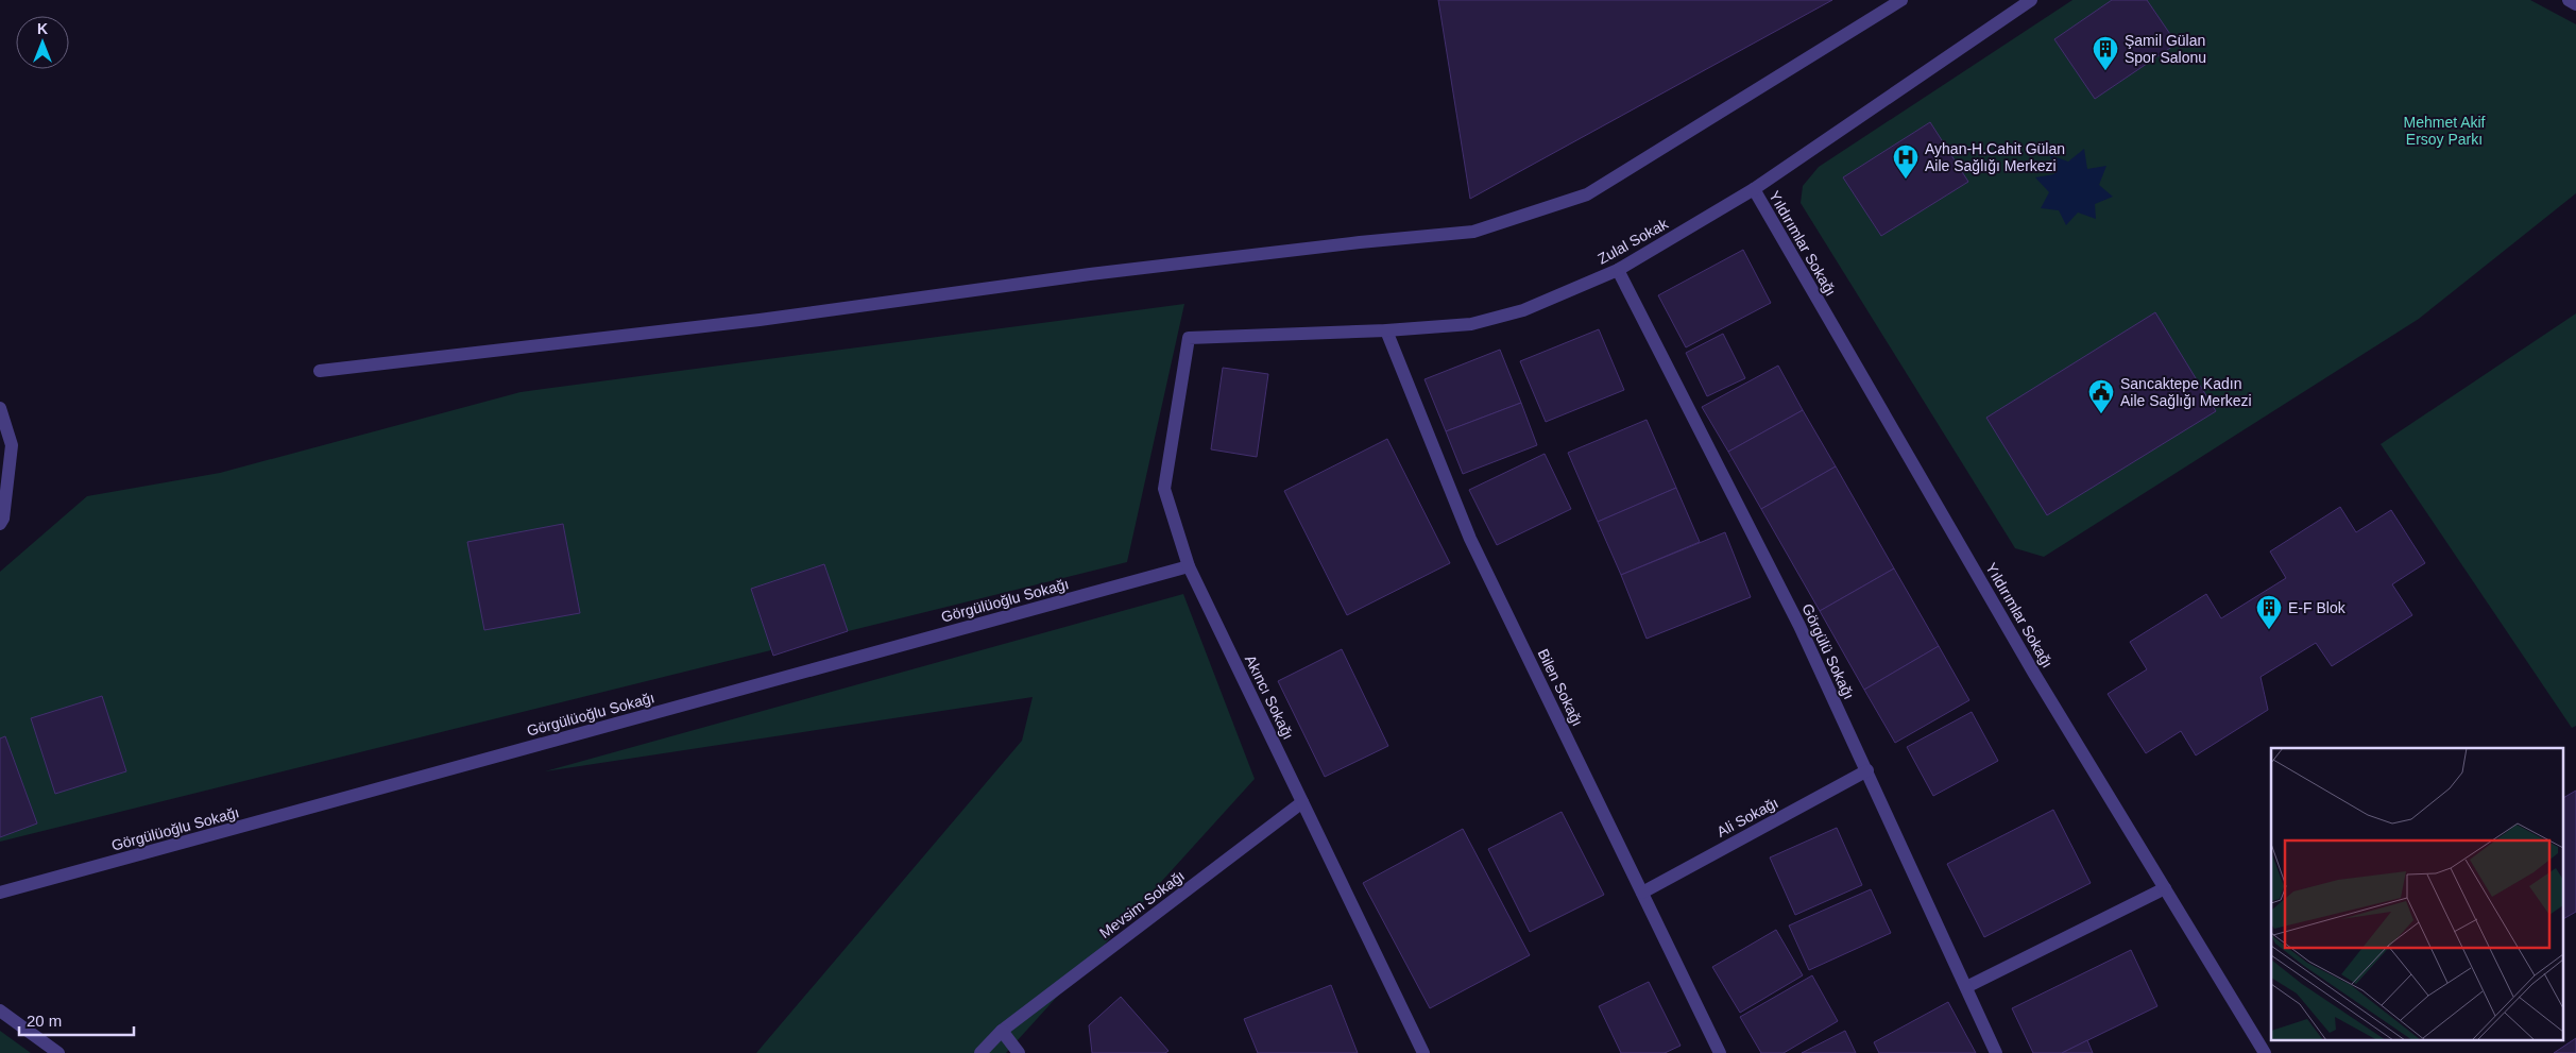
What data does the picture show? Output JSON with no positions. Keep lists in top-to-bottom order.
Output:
{
  "streets": {
    "street": [
      "Zulal Sokak",
      "Yıldırımlar Sokağı",
      "Görgülüoğlu Sokağı",
      "Görgülü Sokağı",
      "Bilen Sokağı",
      "Akıncı Sokağı",
      "Ali Sokağı",
      "Mevsim Sokağı"
    ]
  },
  "crossings": [
    ["Zulal Sokak", "Yıldırımlar Sokağı"],
    ["Zulal Sokak", "Görgülü Sokağı"],
    ["Zulal Sokak", "Bilen Sokağı"],
    ["Zulal Sokak", "Akıncı Sokağı"],
    ["Görgülüoğlu Sokağı", "Akıncı Sokağı"],
    ["Görgülü Sokağı", "Ali Sokağı"],
    ["Bilen Sokağı", "Ali Sokağı"],
    ["Akıncı Sokağı", "Mevsim Sokağı"]
  ],
  "parks": ["Mehmet Akif Ersoy Parkı"],
  "places": {
    "building": ["Şamil Gülan Spor Salonu", "E-F Blok"],
    "hospital": ["Ayhan-H.Cahit Gülan Aile Sağlığı Merkezi"],
    "public building": ["Sancaktepe Kadın Aile Sağlığı Merkezi"]
  },
  "scale_bar": "20 m",
  "north": "top"
}
